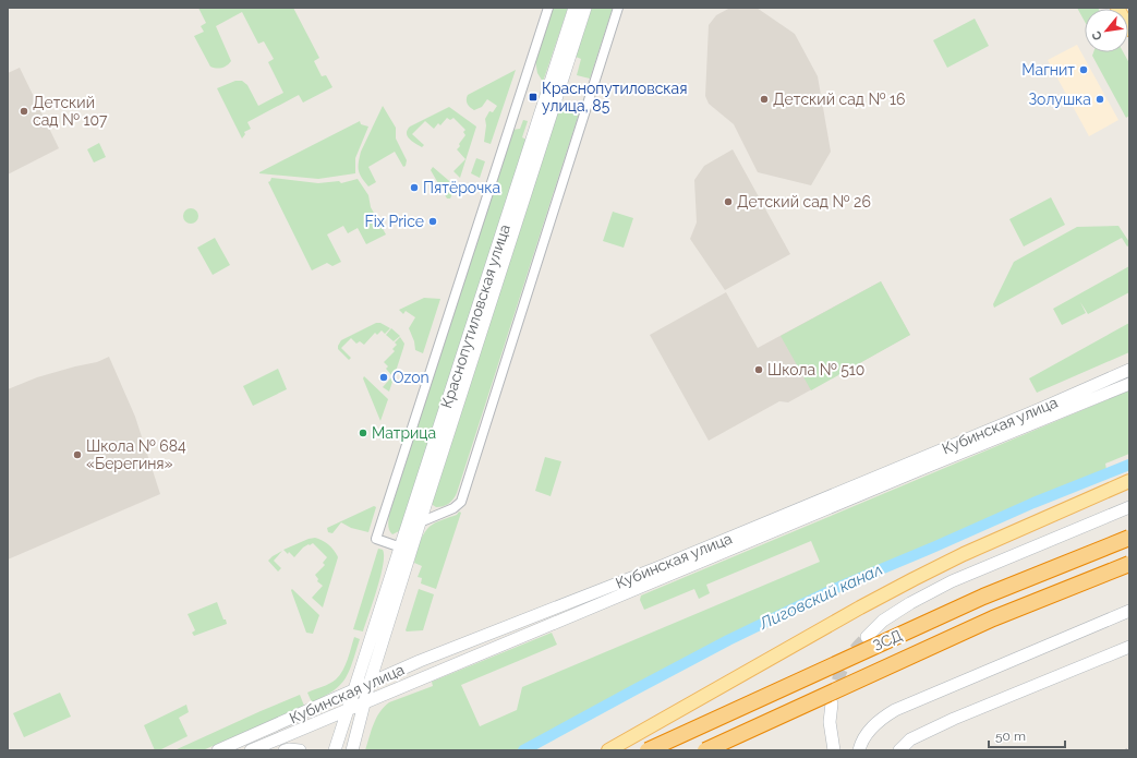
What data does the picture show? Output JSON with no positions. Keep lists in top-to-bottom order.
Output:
{
  "streets": {
    "highway": ["ЗСД"],
    "main road": ["Краснопутиловская улица", "Кубинская улица"]
  },
  "crossings": [
    ["Краснопутиловская улица", "Кубинская улица"]
  ],
  "water": ["Лиговский канал"],
  "places": {
    "other": [
      "Магнит",
      "Детский сад № 16",
      "Золушка",
      "Детский сад № 107",
      "Пятёрочка",
      "Детский сад № 26",
      "Fix Price",
      "Школа № 510",
      "Ozon",
      "Матрица",
      "Школа № 684 «Берегиня»"
    ],
    "transit": ["Краснопутиловская улица, 85"]
  },
  "scale_bar": "50 m",
  "north": "bottom left"
}
